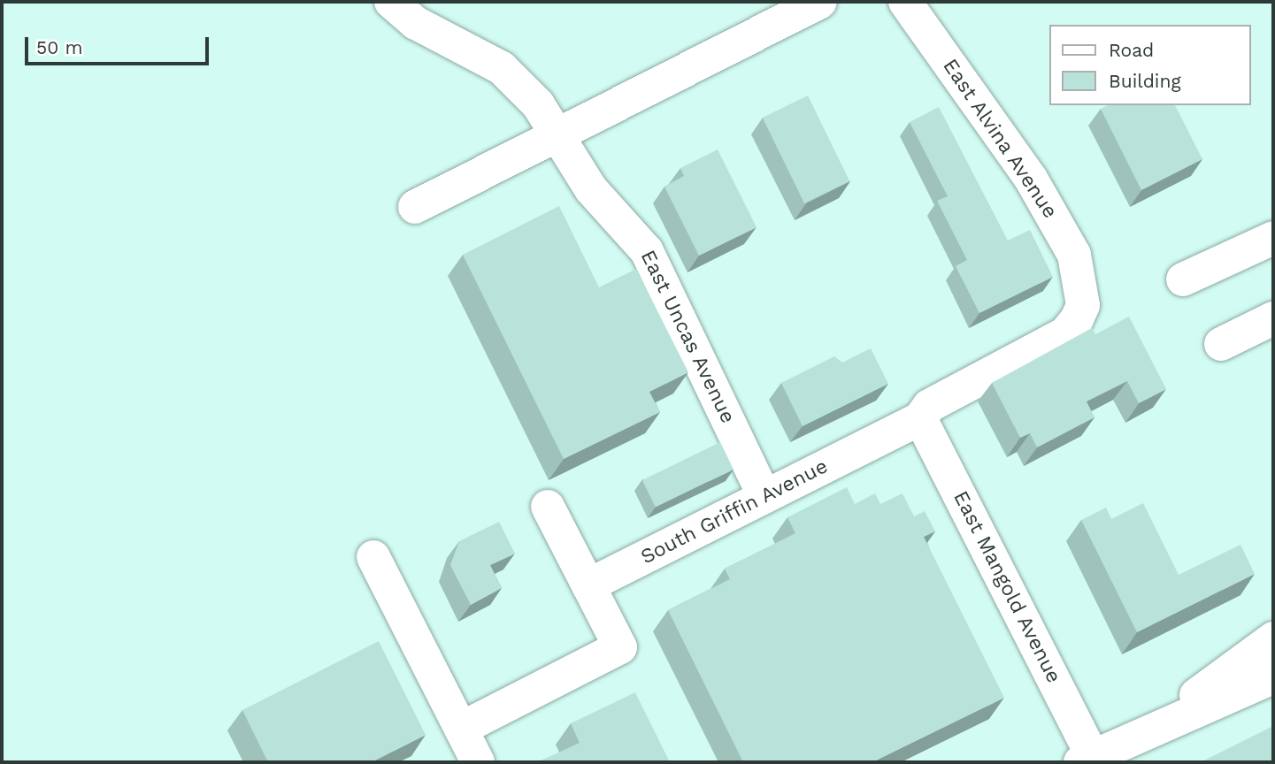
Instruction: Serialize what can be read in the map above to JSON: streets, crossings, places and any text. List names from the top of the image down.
{
  "streets": {
    "street": [
      "East Alvina Avenue",
      "East Uncas Avenue",
      "South Griffin Avenue",
      "East Mangold Avenue"
    ]
  },
  "crossings": [
    ["East Alvina Avenue", "South Griffin Avenue"],
    ["East Uncas Avenue", "South Griffin Avenue"],
    ["South Griffin Avenue", "East Mangold Avenue"]
  ],
  "legend": ["Road", "Building"],
  "scale_bar": "50 m"
}
